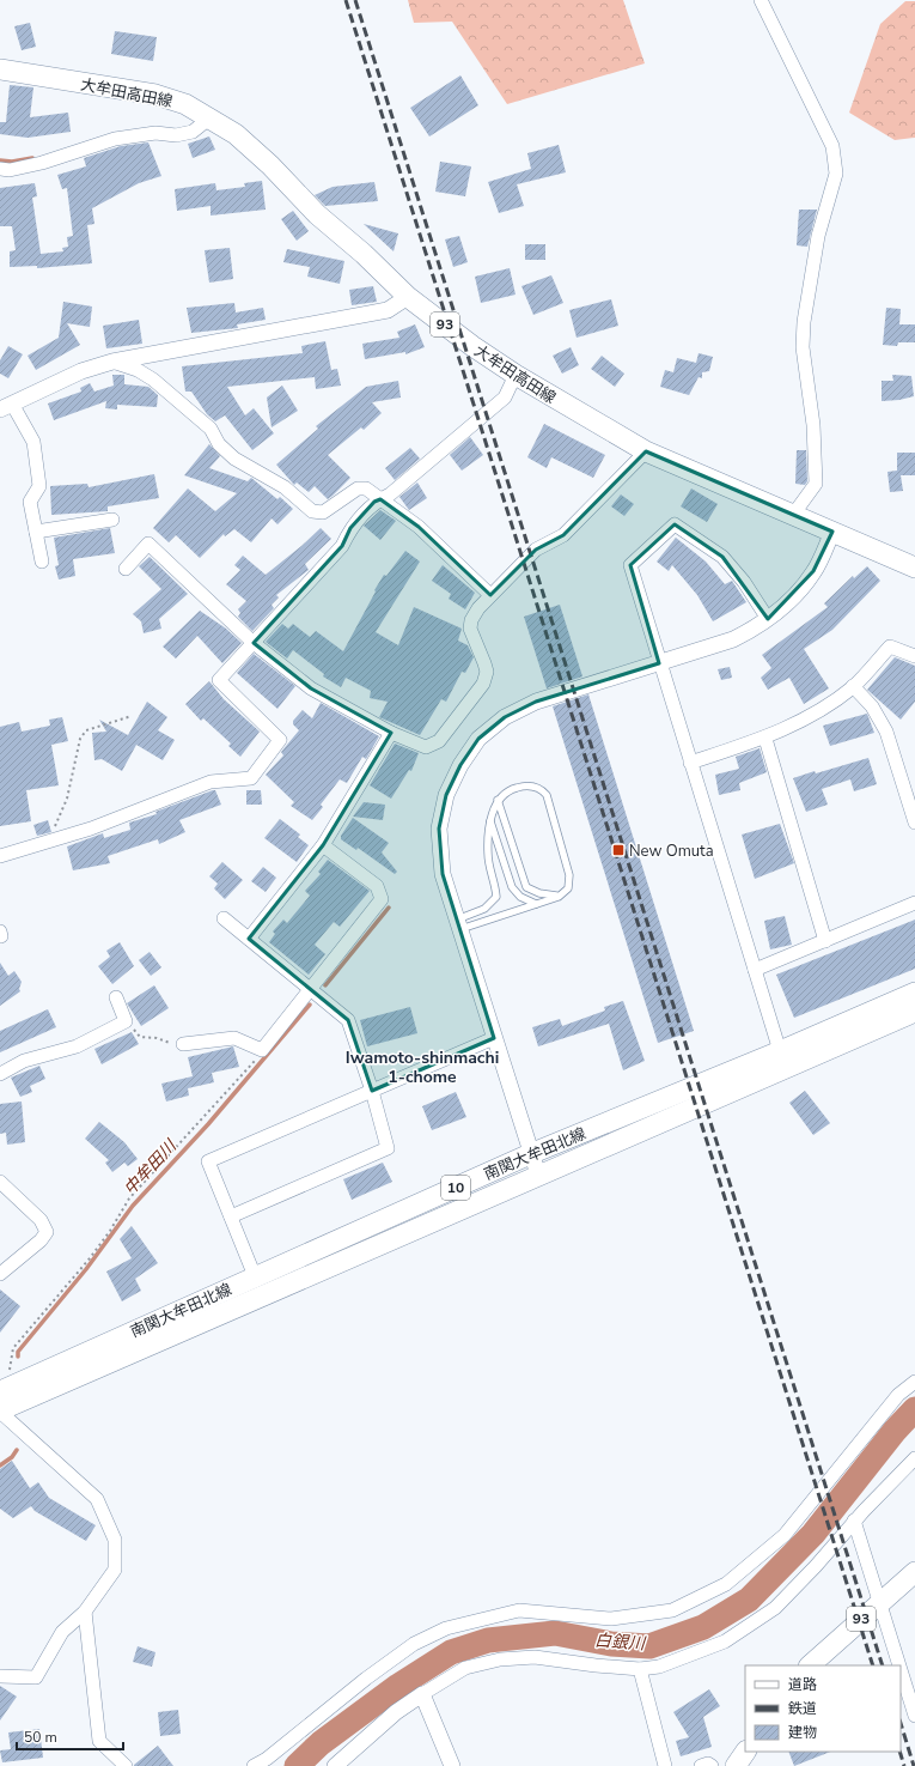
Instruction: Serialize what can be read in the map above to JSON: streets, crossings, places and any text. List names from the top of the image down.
{
  "streets": {
    "main road": [
      "大牟田高田線",
      "93",
      "南関大牟田北線",
      "10"
    ]
  },
  "districts": ["Iwamoto-shinmachi 1-chome"],
  "water": ["中牟田川", "白銀川"],
  "places": {
    "transit": ["New Omuta"]
  },
  "legend": ["道路", "鉄道", "建物"],
  "scale_bar": "50 m"
}
